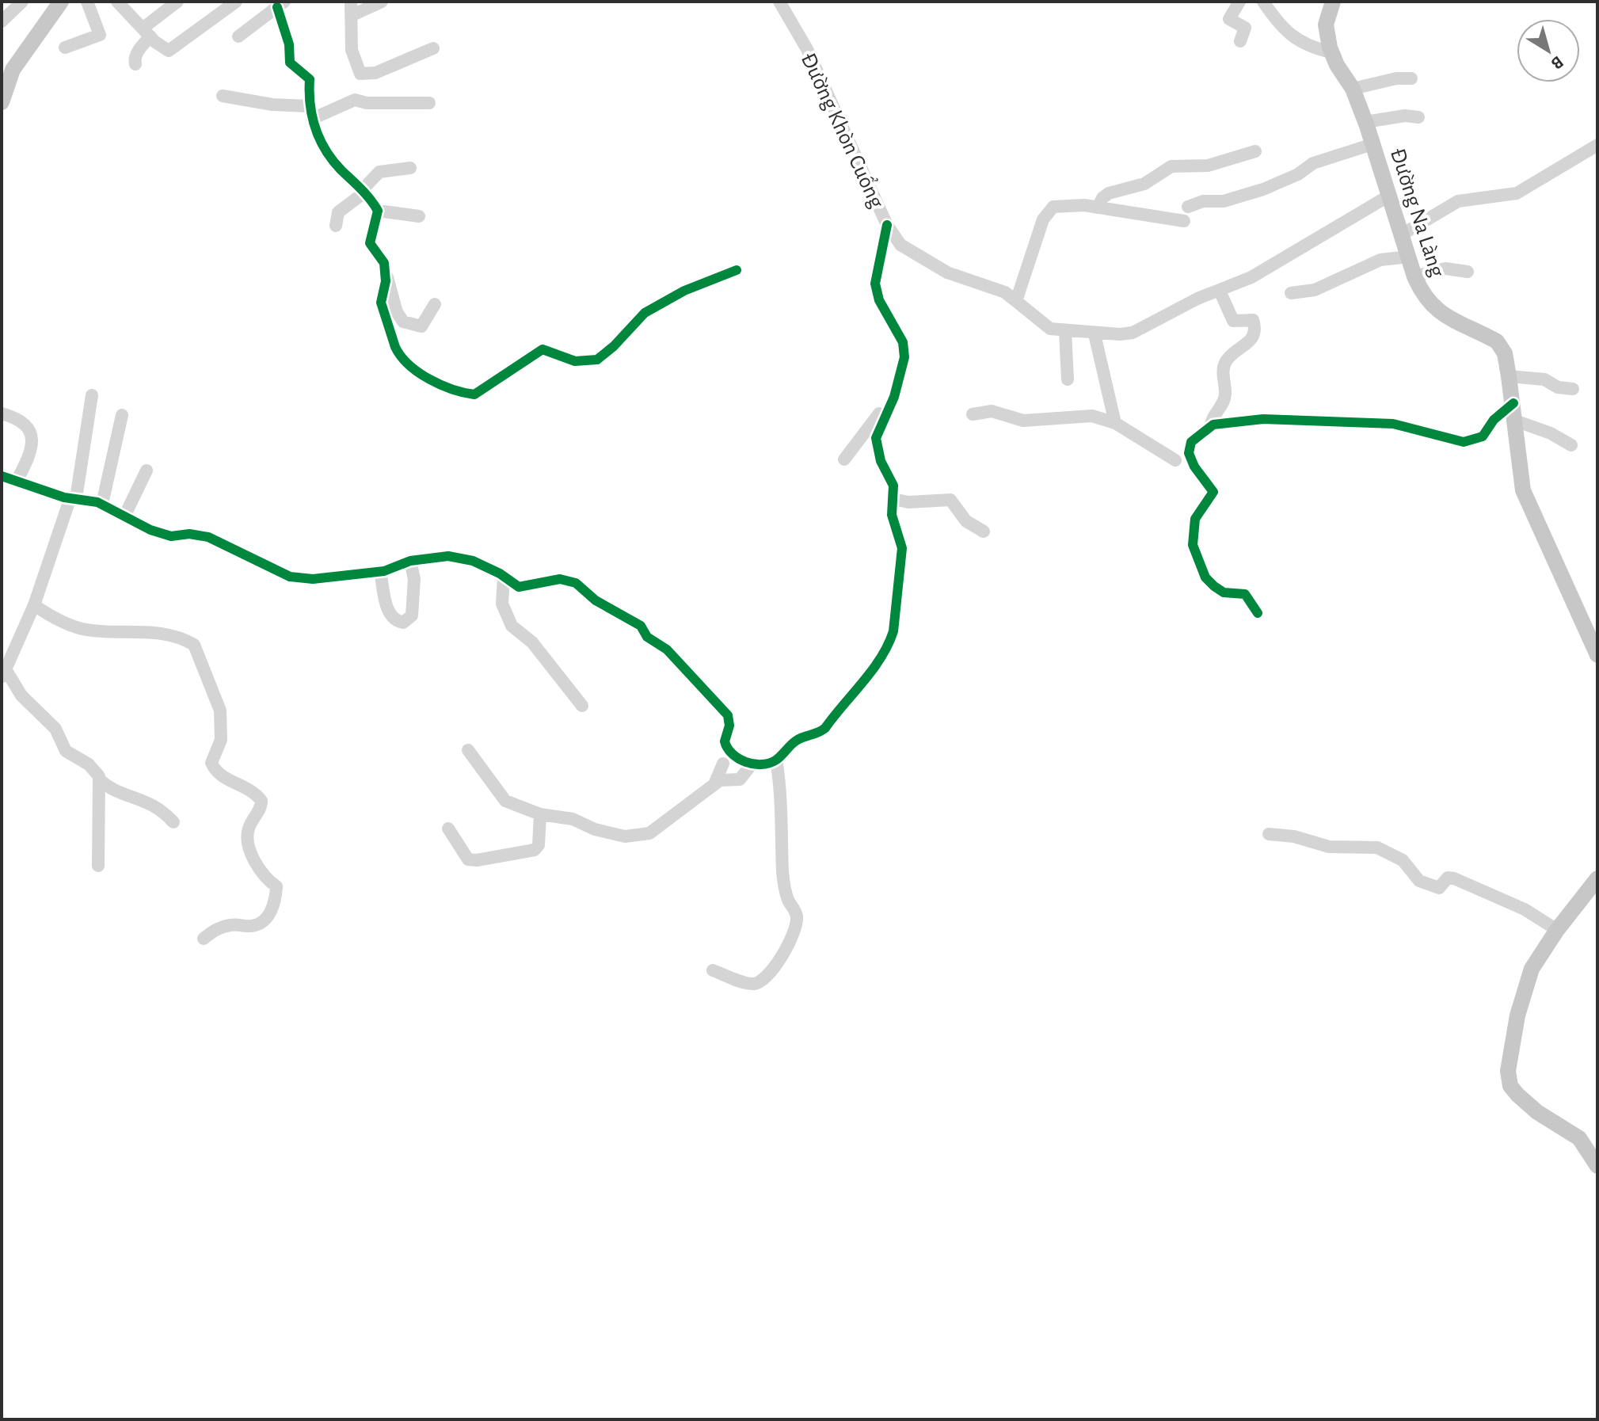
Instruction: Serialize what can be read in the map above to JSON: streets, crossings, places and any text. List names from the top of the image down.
{
  "streets": {
    "main road": ["Đường Na Làng"],
    "street": ["Đường Khòn Cuổng"]
  },
  "crossings": [
    ["Đường Khòn Cuổng", "Đường Na Làng"]
  ],
  "north": "bottom right"
}
